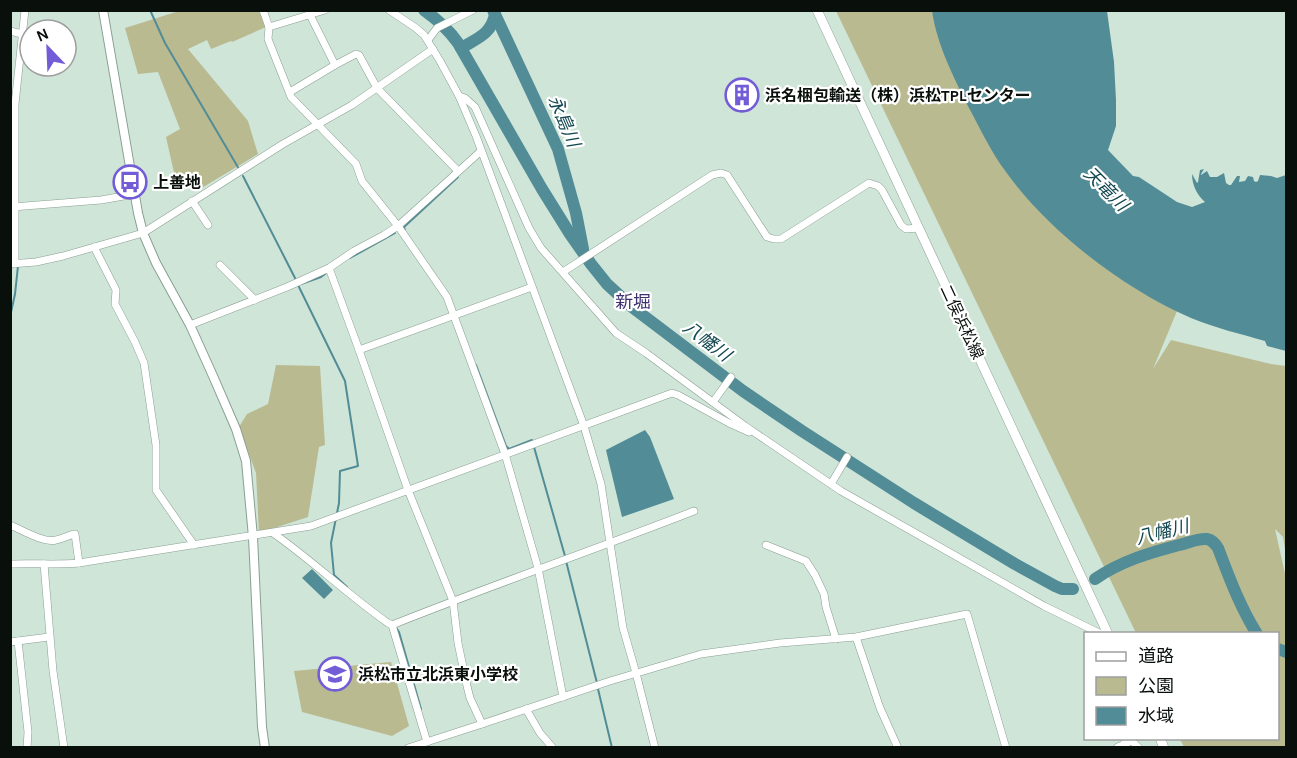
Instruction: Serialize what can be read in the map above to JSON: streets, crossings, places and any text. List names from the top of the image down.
{
  "streets": {
    "main road": ["二俣浜松線"]
  },
  "districts": ["新堀"],
  "water": ["永島川", "天竜川", "八幡川"],
  "places": {
    "building": ["浜名梱包輸送（株）浜松TPLセンター"],
    "bus stop": ["上善地"],
    "school or university": ["浜松市立北浜東小学校"]
  },
  "legend": ["道路", "公園", "水域"],
  "north": "top left"
}
